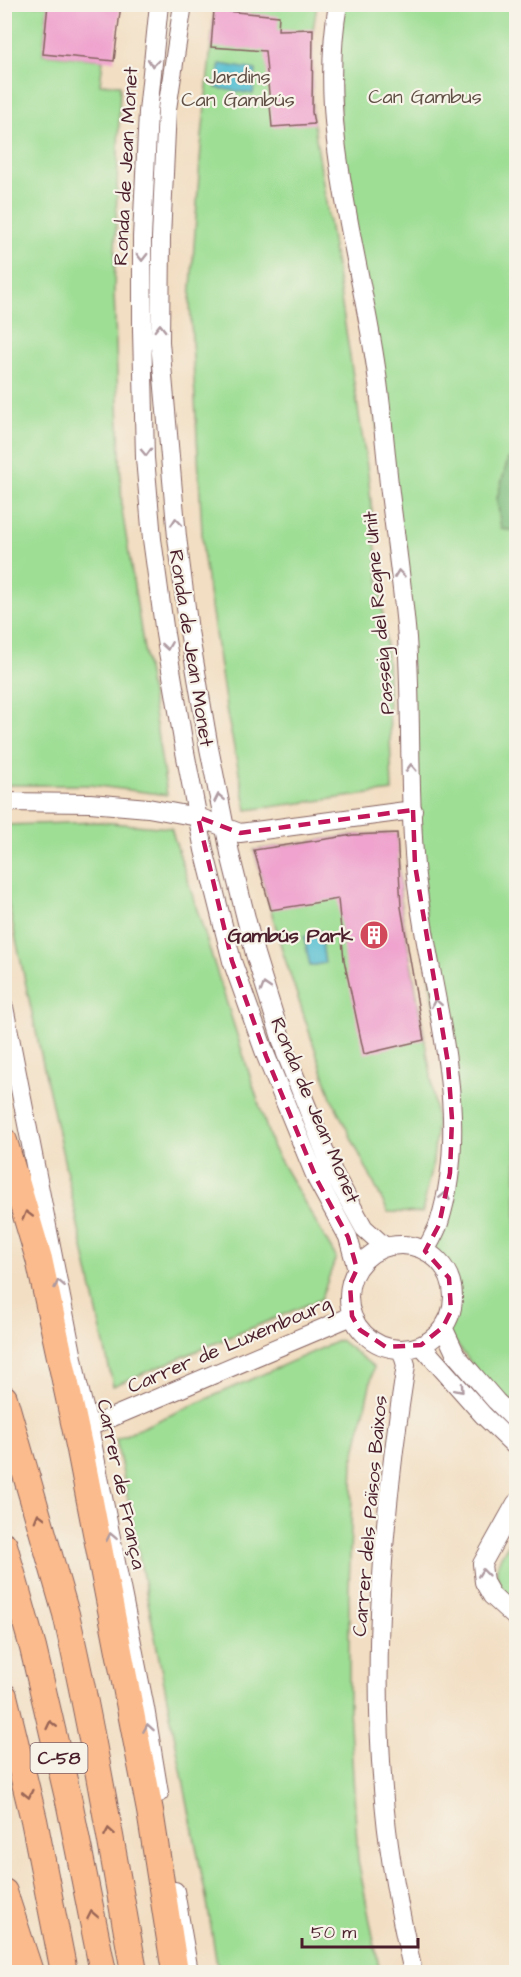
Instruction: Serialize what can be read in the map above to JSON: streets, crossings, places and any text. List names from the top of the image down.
{
  "streets": {
    "highway": ["C-58"],
    "street": [
      "Ronda de Jean Monet",
      "Passeig del Regne Unit",
      "Carrer de Luxembourg",
      "Carrer de França",
      "Carrer dels Països Baixos"
    ]
  },
  "crossings": [
    ["Ronda de Jean Monet", "Passeig del Regne Unit"],
    ["Ronda de Jean Monet", "Carrer de Luxembourg"],
    ["Ronda de Jean Monet", "Carrer dels Països Baixos"],
    ["Passeig del Regne Unit", "Carrer de Luxembourg"],
    ["Passeig del Regne Unit", "Carrer dels Països Baixos"],
    ["Carrer de Luxembourg", "Carrer de França"],
    ["Carrer de Luxembourg", "Carrer dels Països Baixos"]
  ],
  "one_way": ["Passeig del Regne Unit", "Carrer de França"],
  "parks": ["Jardins Can Gambús", "Can Gambus"],
  "places": {
    "building": ["Gambús Park"]
  },
  "scale_bar": "50 m"
}
